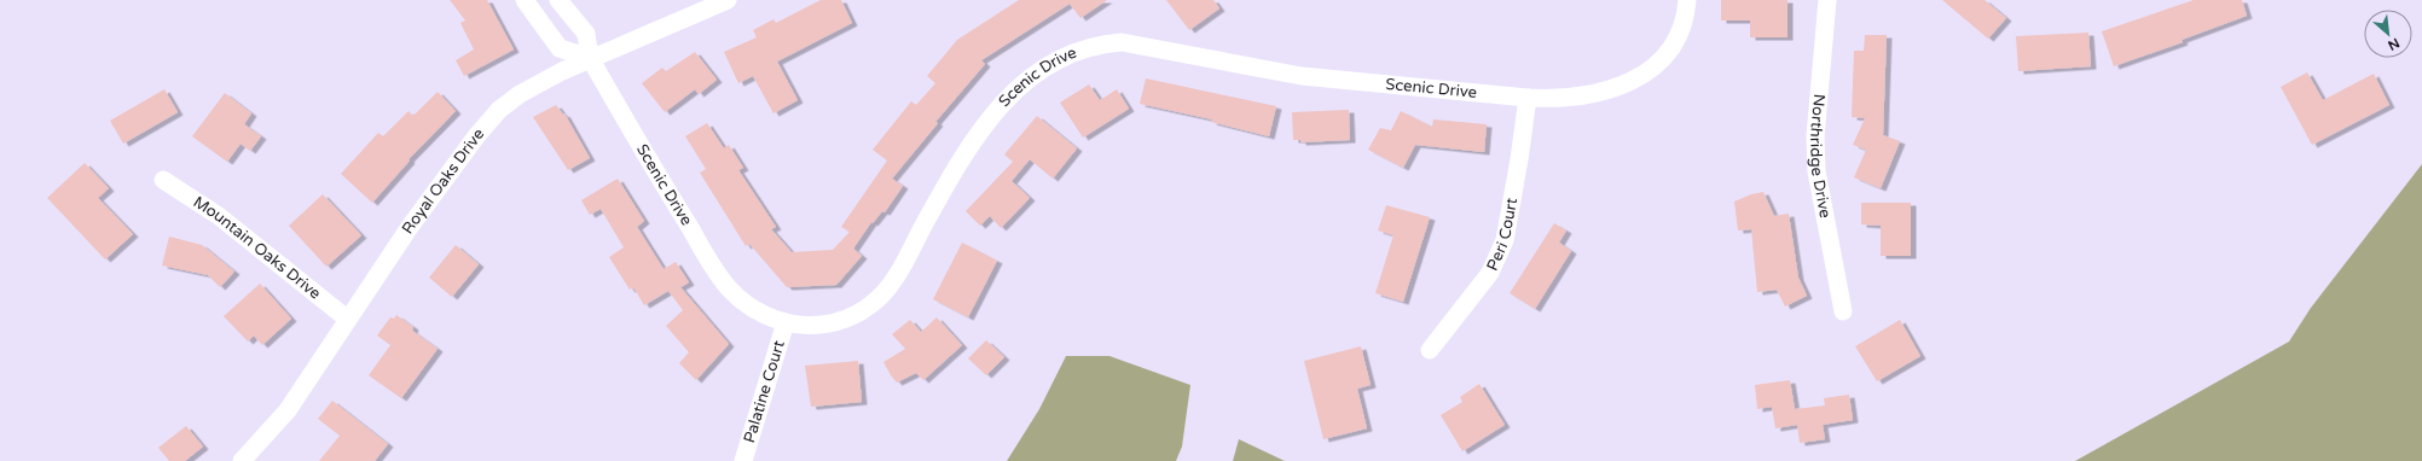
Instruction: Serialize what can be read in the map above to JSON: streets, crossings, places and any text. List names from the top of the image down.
{
  "streets": {
    "street": [
      "Scenic Drive",
      "Northridge Drive",
      "Royal Oaks Drive",
      "Peri Court",
      "Mountain Oaks Drive",
      "Palatine Court"
    ]
  },
  "crossings": [
    ["Scenic Drive", "Royal Oaks Drive"],
    ["Scenic Drive", "Peri Court"],
    ["Scenic Drive", "Palatine Court"],
    ["Royal Oaks Drive", "Mountain Oaks Drive"]
  ],
  "north": "bottom right"
}
